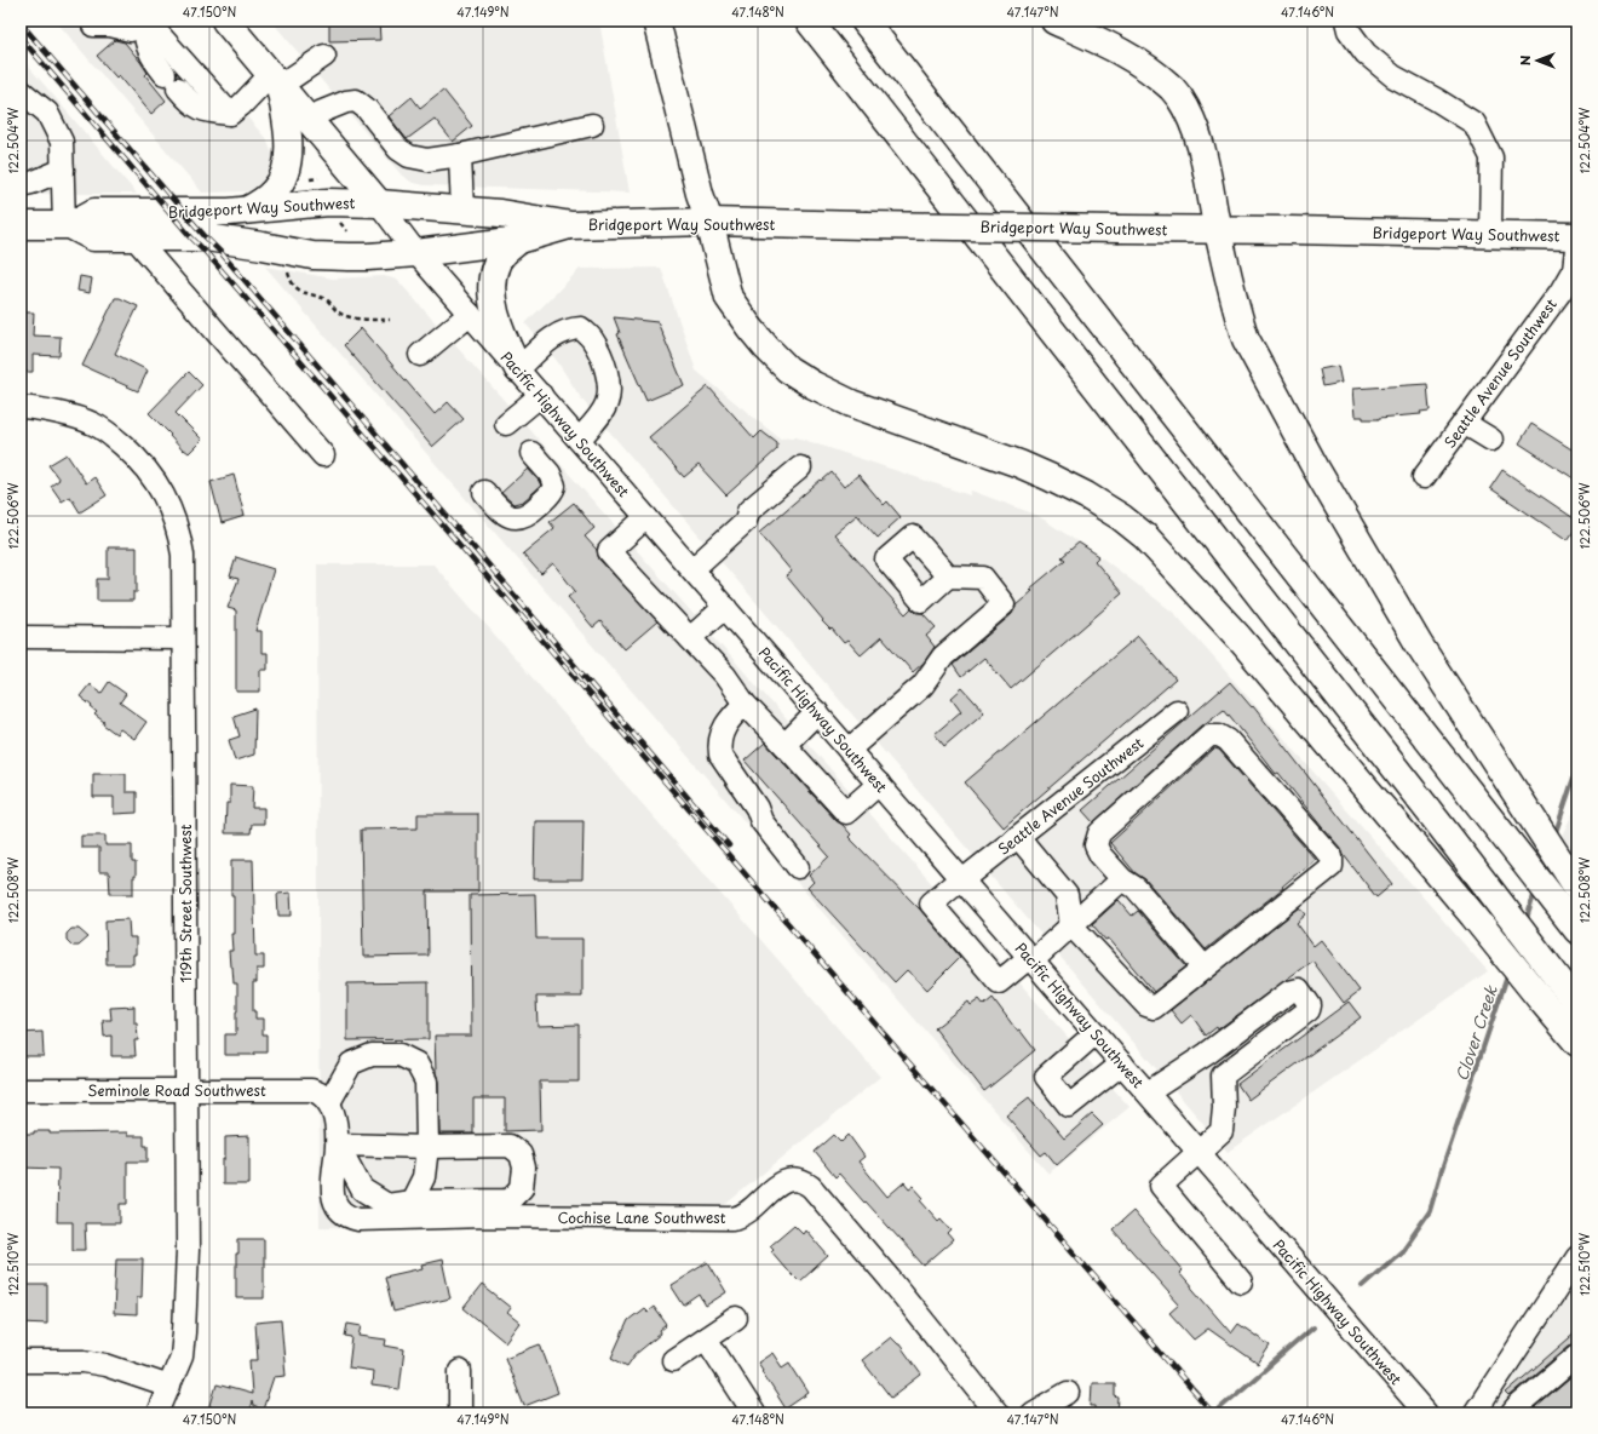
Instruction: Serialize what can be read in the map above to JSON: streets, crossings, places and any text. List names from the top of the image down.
{
  "streets": {
    "main road": ["Bridgeport Way Southwest", "Pacific Highway Southwest"],
    "street": [
      "Seattle Avenue Southwest",
      "119th Street Southwest",
      "Seminole Road Southwest",
      "Cochise Lane Southwest"
    ]
  },
  "crossings": [
    ["Bridgeport Way Southwest", "Seattle Avenue Southwest"],
    ["Bridgeport Way Southwest", "Pacific Highway Southwest"],
    ["Seattle Avenue Southwest", "Pacific Highway Southwest"],
    ["119th Street Southwest", "Seminole Road Southwest"],
    ["Seminole Road Southwest", "Cochise Lane Southwest"]
  ],
  "water": ["Clover Creek"],
  "north": "left",
  "coordinates": [
    "47.150°N",
    "47.149°N",
    "47.148°N",
    "47.147°N",
    "47.146°N",
    "122.504°W",
    "122.506°W",
    "122.508°W",
    "122.510°W"
  ]
}
